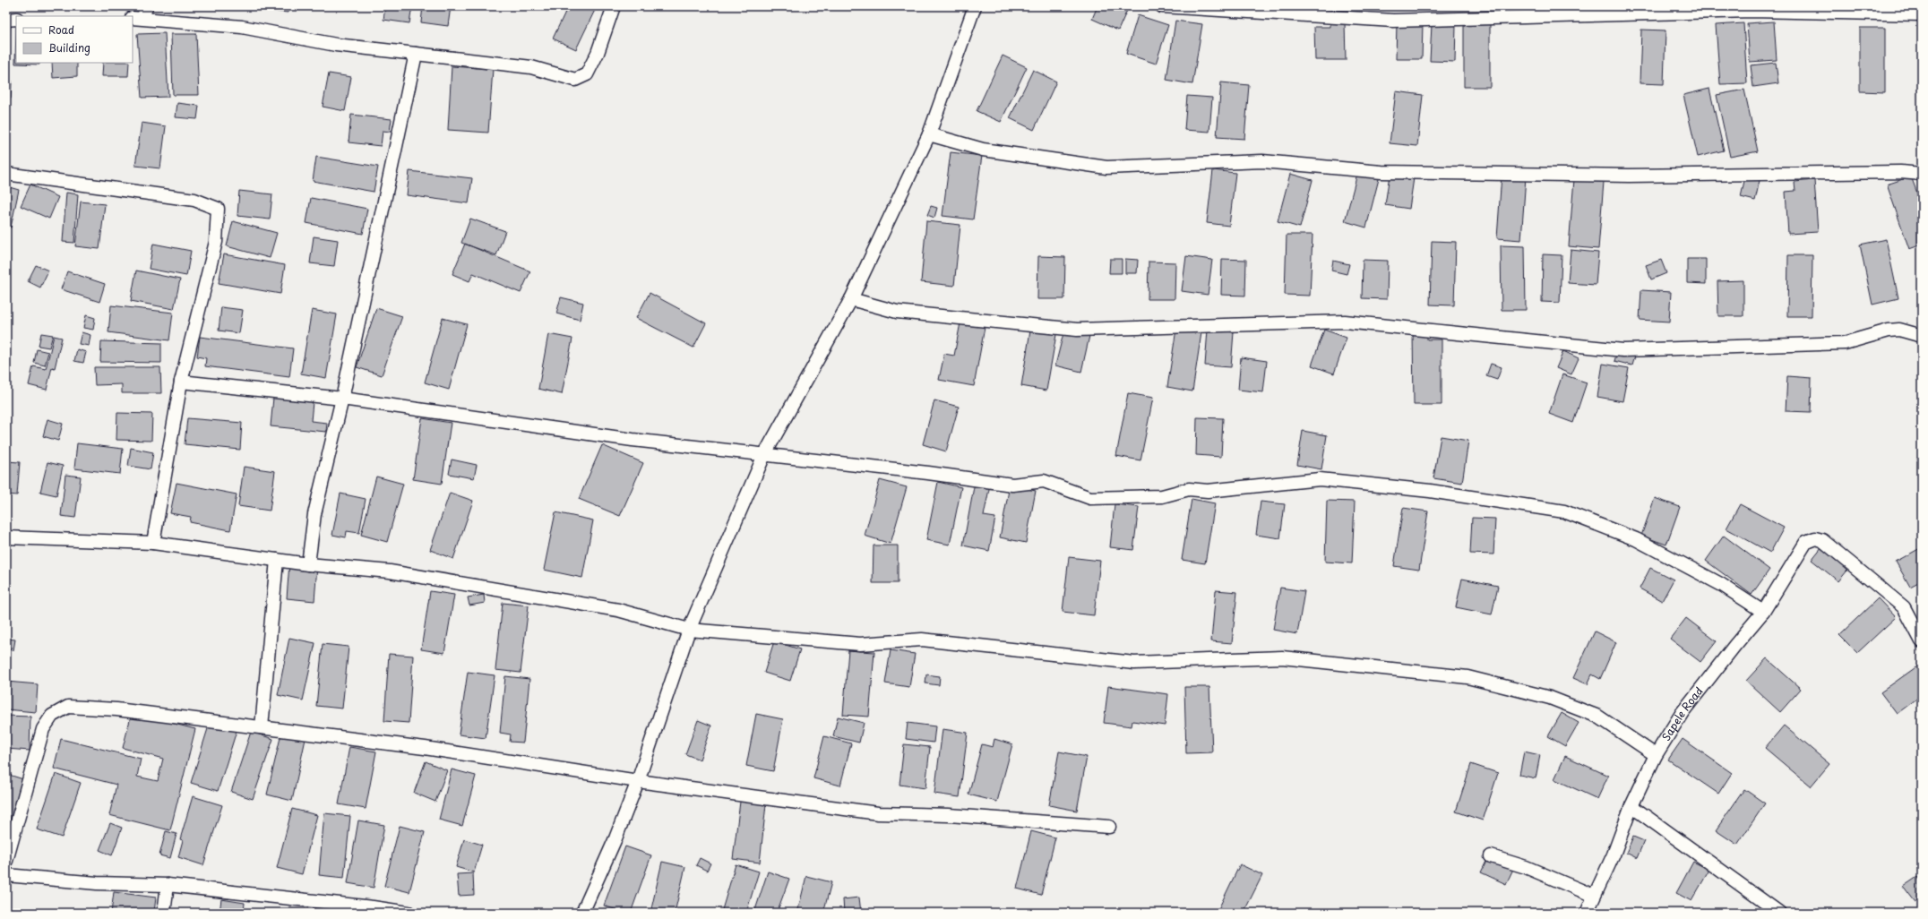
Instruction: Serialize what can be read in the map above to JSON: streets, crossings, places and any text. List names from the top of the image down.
{
  "streets": {
    "street": ["Sapele Road"]
  },
  "legend": ["Road", "Building"]
}
